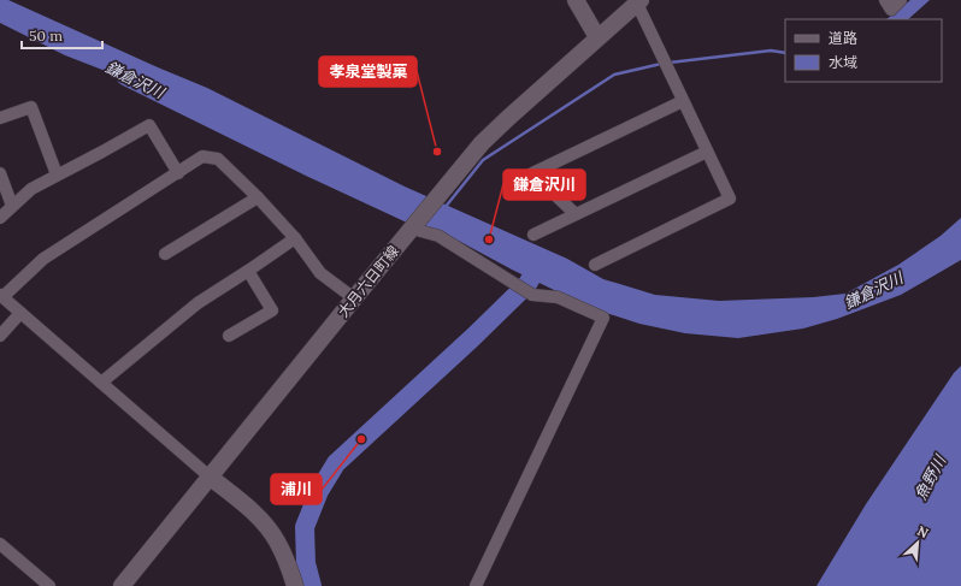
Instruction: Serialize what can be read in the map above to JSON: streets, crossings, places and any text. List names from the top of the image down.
{
  "streets": {
    "main road": ["大月六日町線"]
  },
  "water": ["鎌倉沢川", "魚野川"],
  "places": ["孝泉堂製菓", "鎌倉沢川", "浦川"],
  "legend": ["道路", "水域"],
  "scale_bar": "50 m",
  "north": "top right"
}
